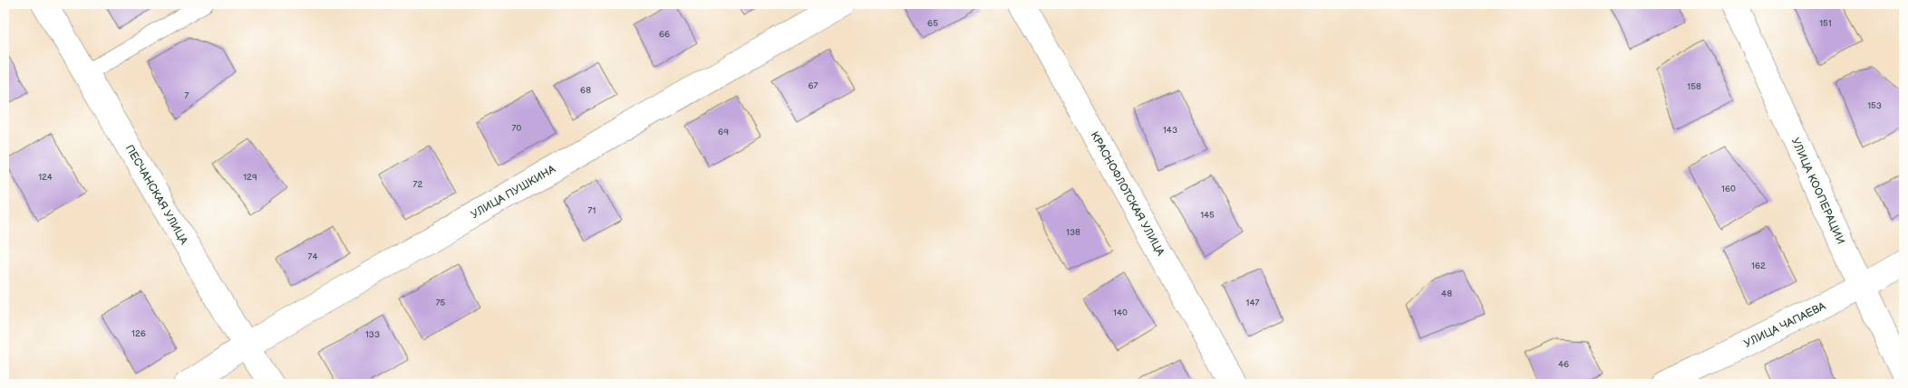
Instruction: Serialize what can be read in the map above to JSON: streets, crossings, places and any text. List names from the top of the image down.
{
  "streets": {
    "street": [
      "УЛИЦА КООПЕРАЦИИ",
      "УЛИЦА ПУШКИНА",
      "КРАСНОФЛОТСКАЯ УЛИЦА",
      "ПЕСЧАНСКАЯ УЛИЦА",
      "УЛИЦА ЧАПАЕВА"
    ]
  },
  "crossings": [
    ["УЛИЦА КООПЕРАЦИИ", "УЛИЦА ЧАПАЕВА"],
    ["УЛИЦА ПУШКИНА", "ПЕСЧАНСКАЯ УЛИЦА"]
  ],
  "house_numbers": [
    "65",
    "151",
    "66",
    "67",
    "158",
    "68",
    "7",
    "153",
    "70",
    "143",
    "69",
    "124",
    "129",
    "72",
    "160",
    "71",
    "145",
    "138",
    "74",
    "162",
    "48",
    "75",
    "147",
    "140",
    "126",
    "133",
    "46"
  ]
}
